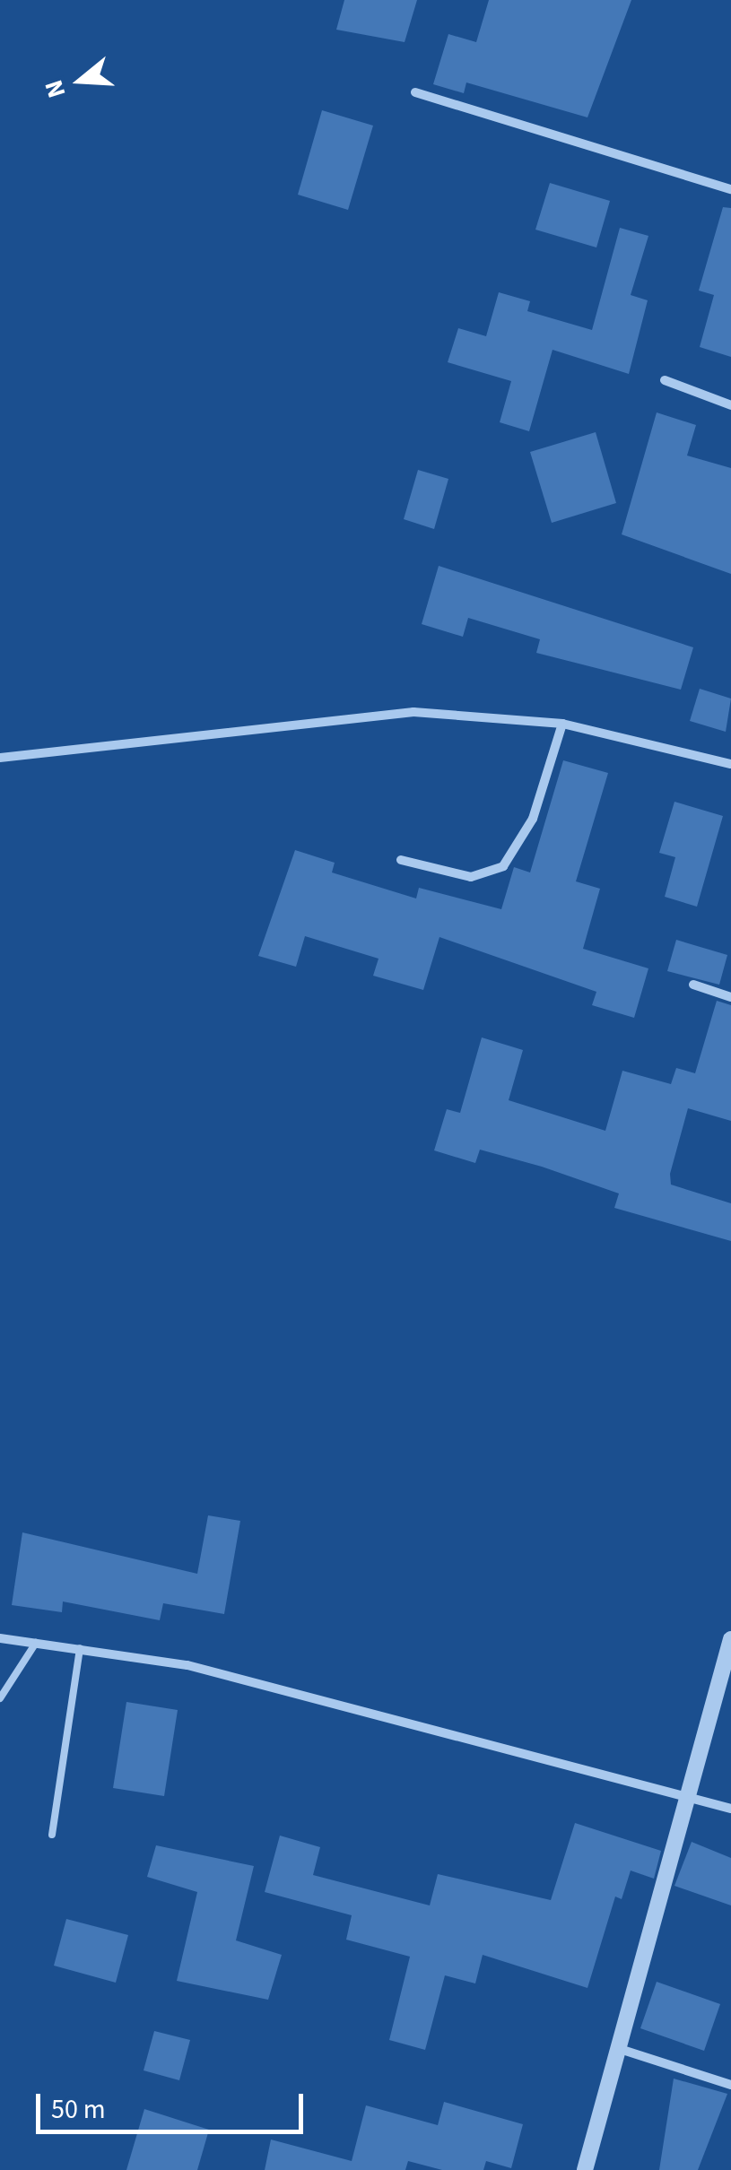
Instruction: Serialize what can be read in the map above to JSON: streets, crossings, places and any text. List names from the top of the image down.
{
  "scale_bar": "50 m",
  "north": "left"
}
